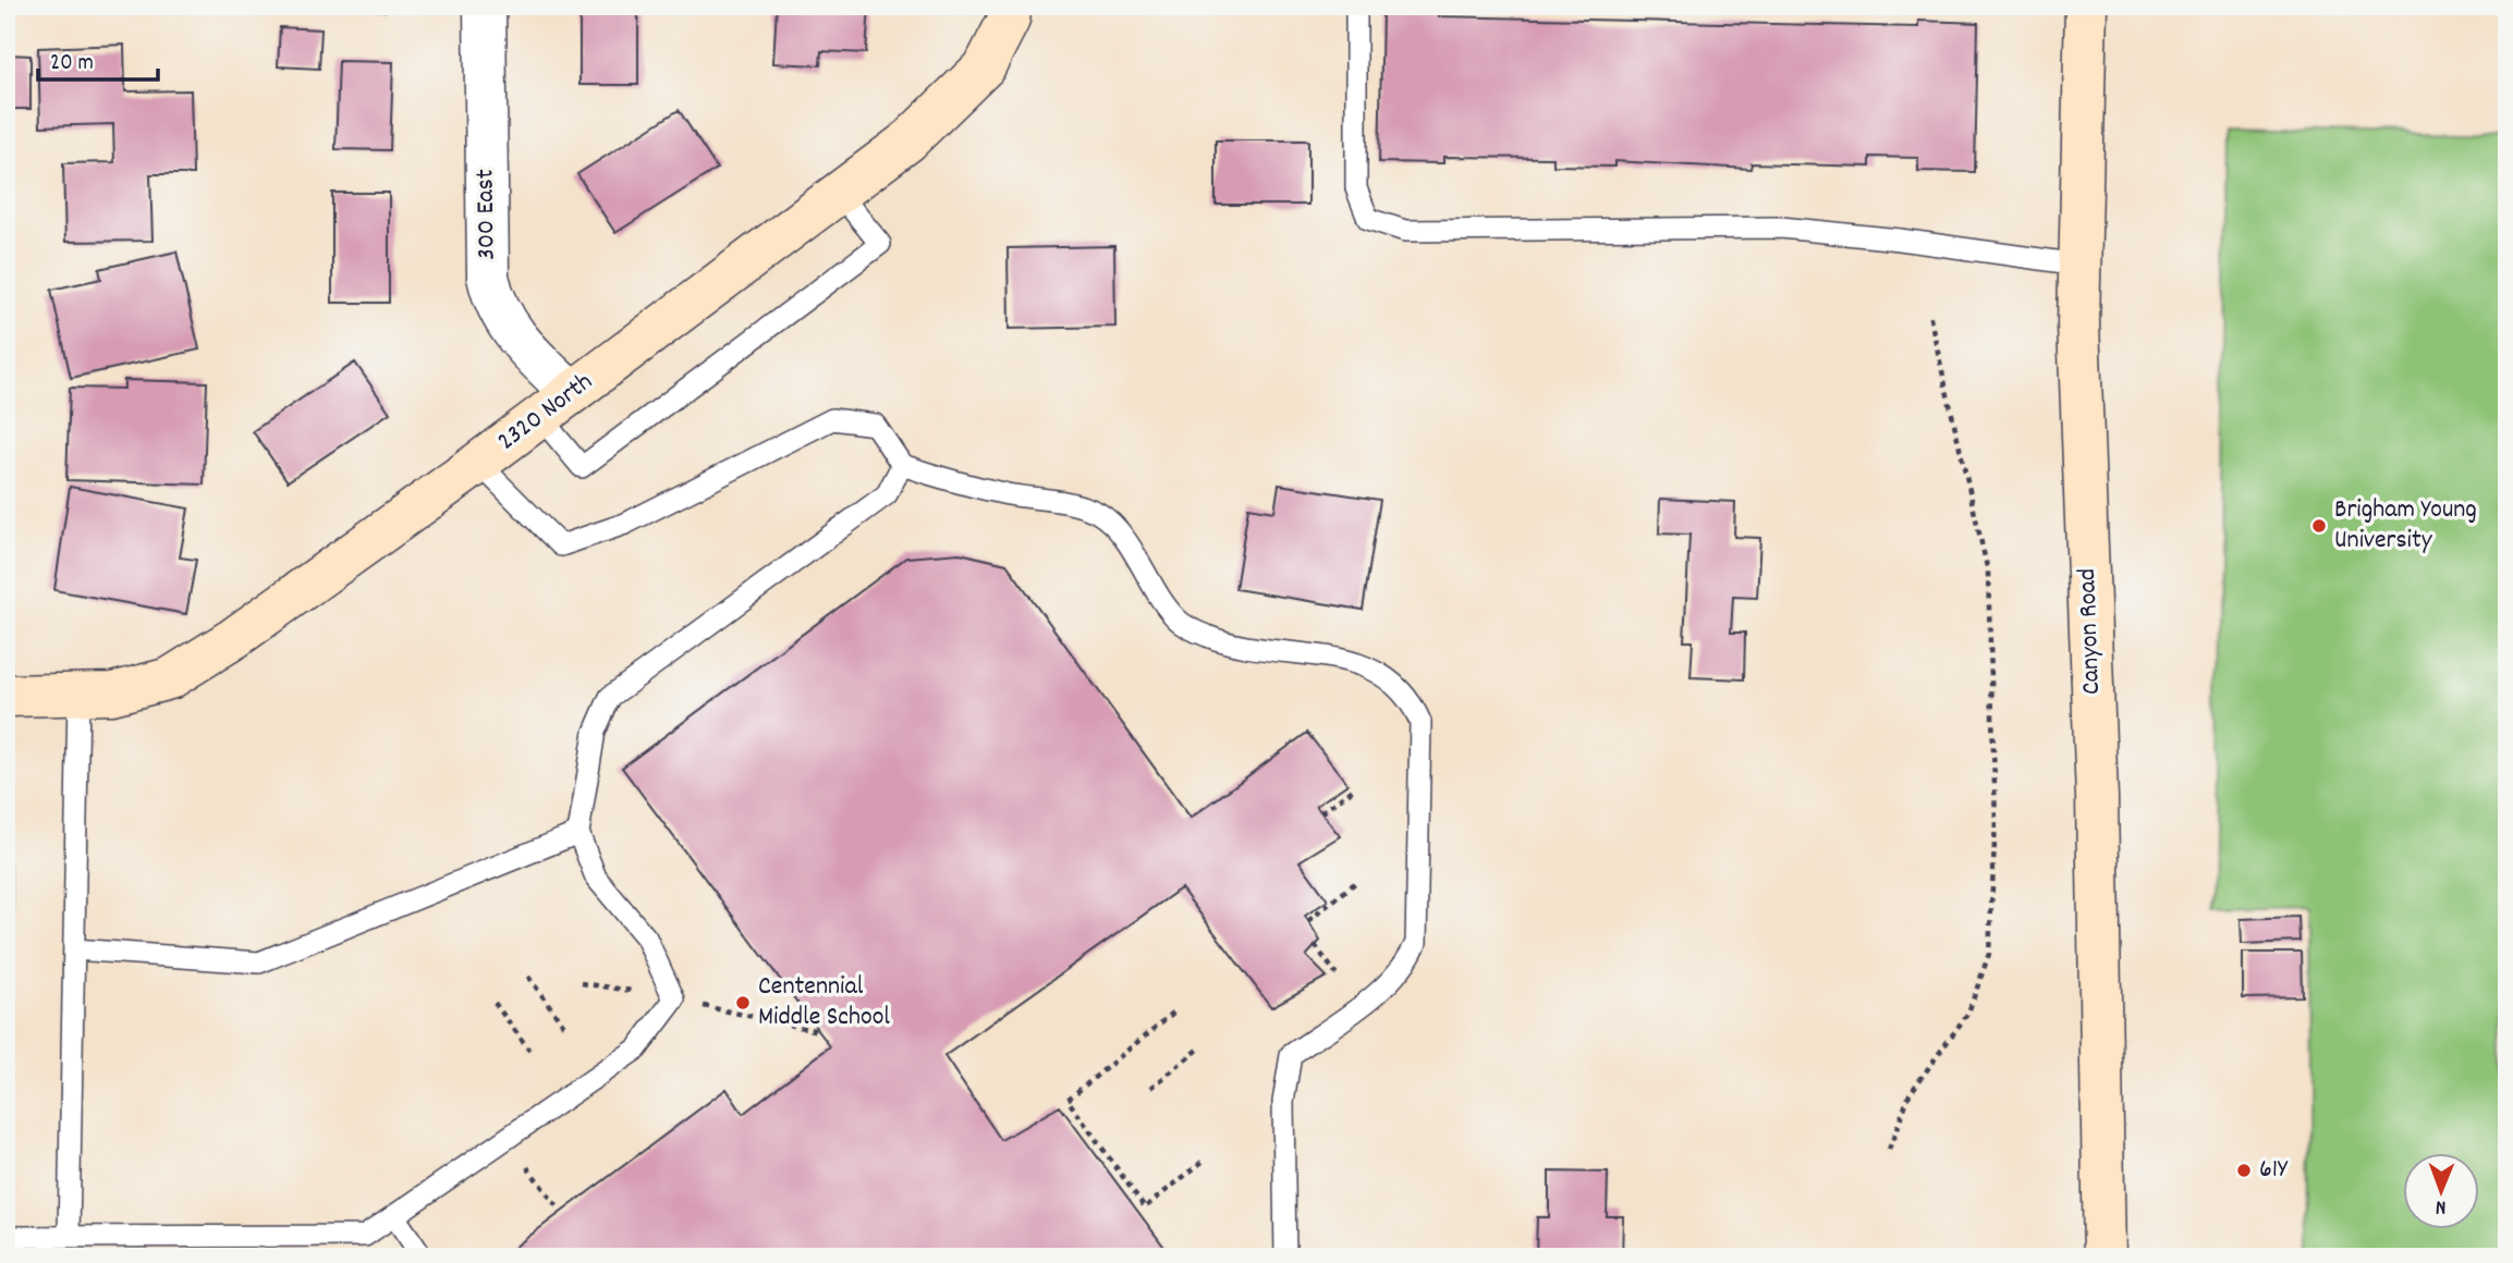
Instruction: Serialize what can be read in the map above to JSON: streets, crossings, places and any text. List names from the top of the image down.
{
  "streets": {
    "main road": ["2320 North", "Canyon Road"],
    "street": ["300 East"]
  },
  "crossings": [
    ["300 East", "2320 North"]
  ],
  "places": ["Brigham Young University", "Centennial Middle School", "61Y"],
  "scale_bar": "20 m",
  "north": "bottom"
}
